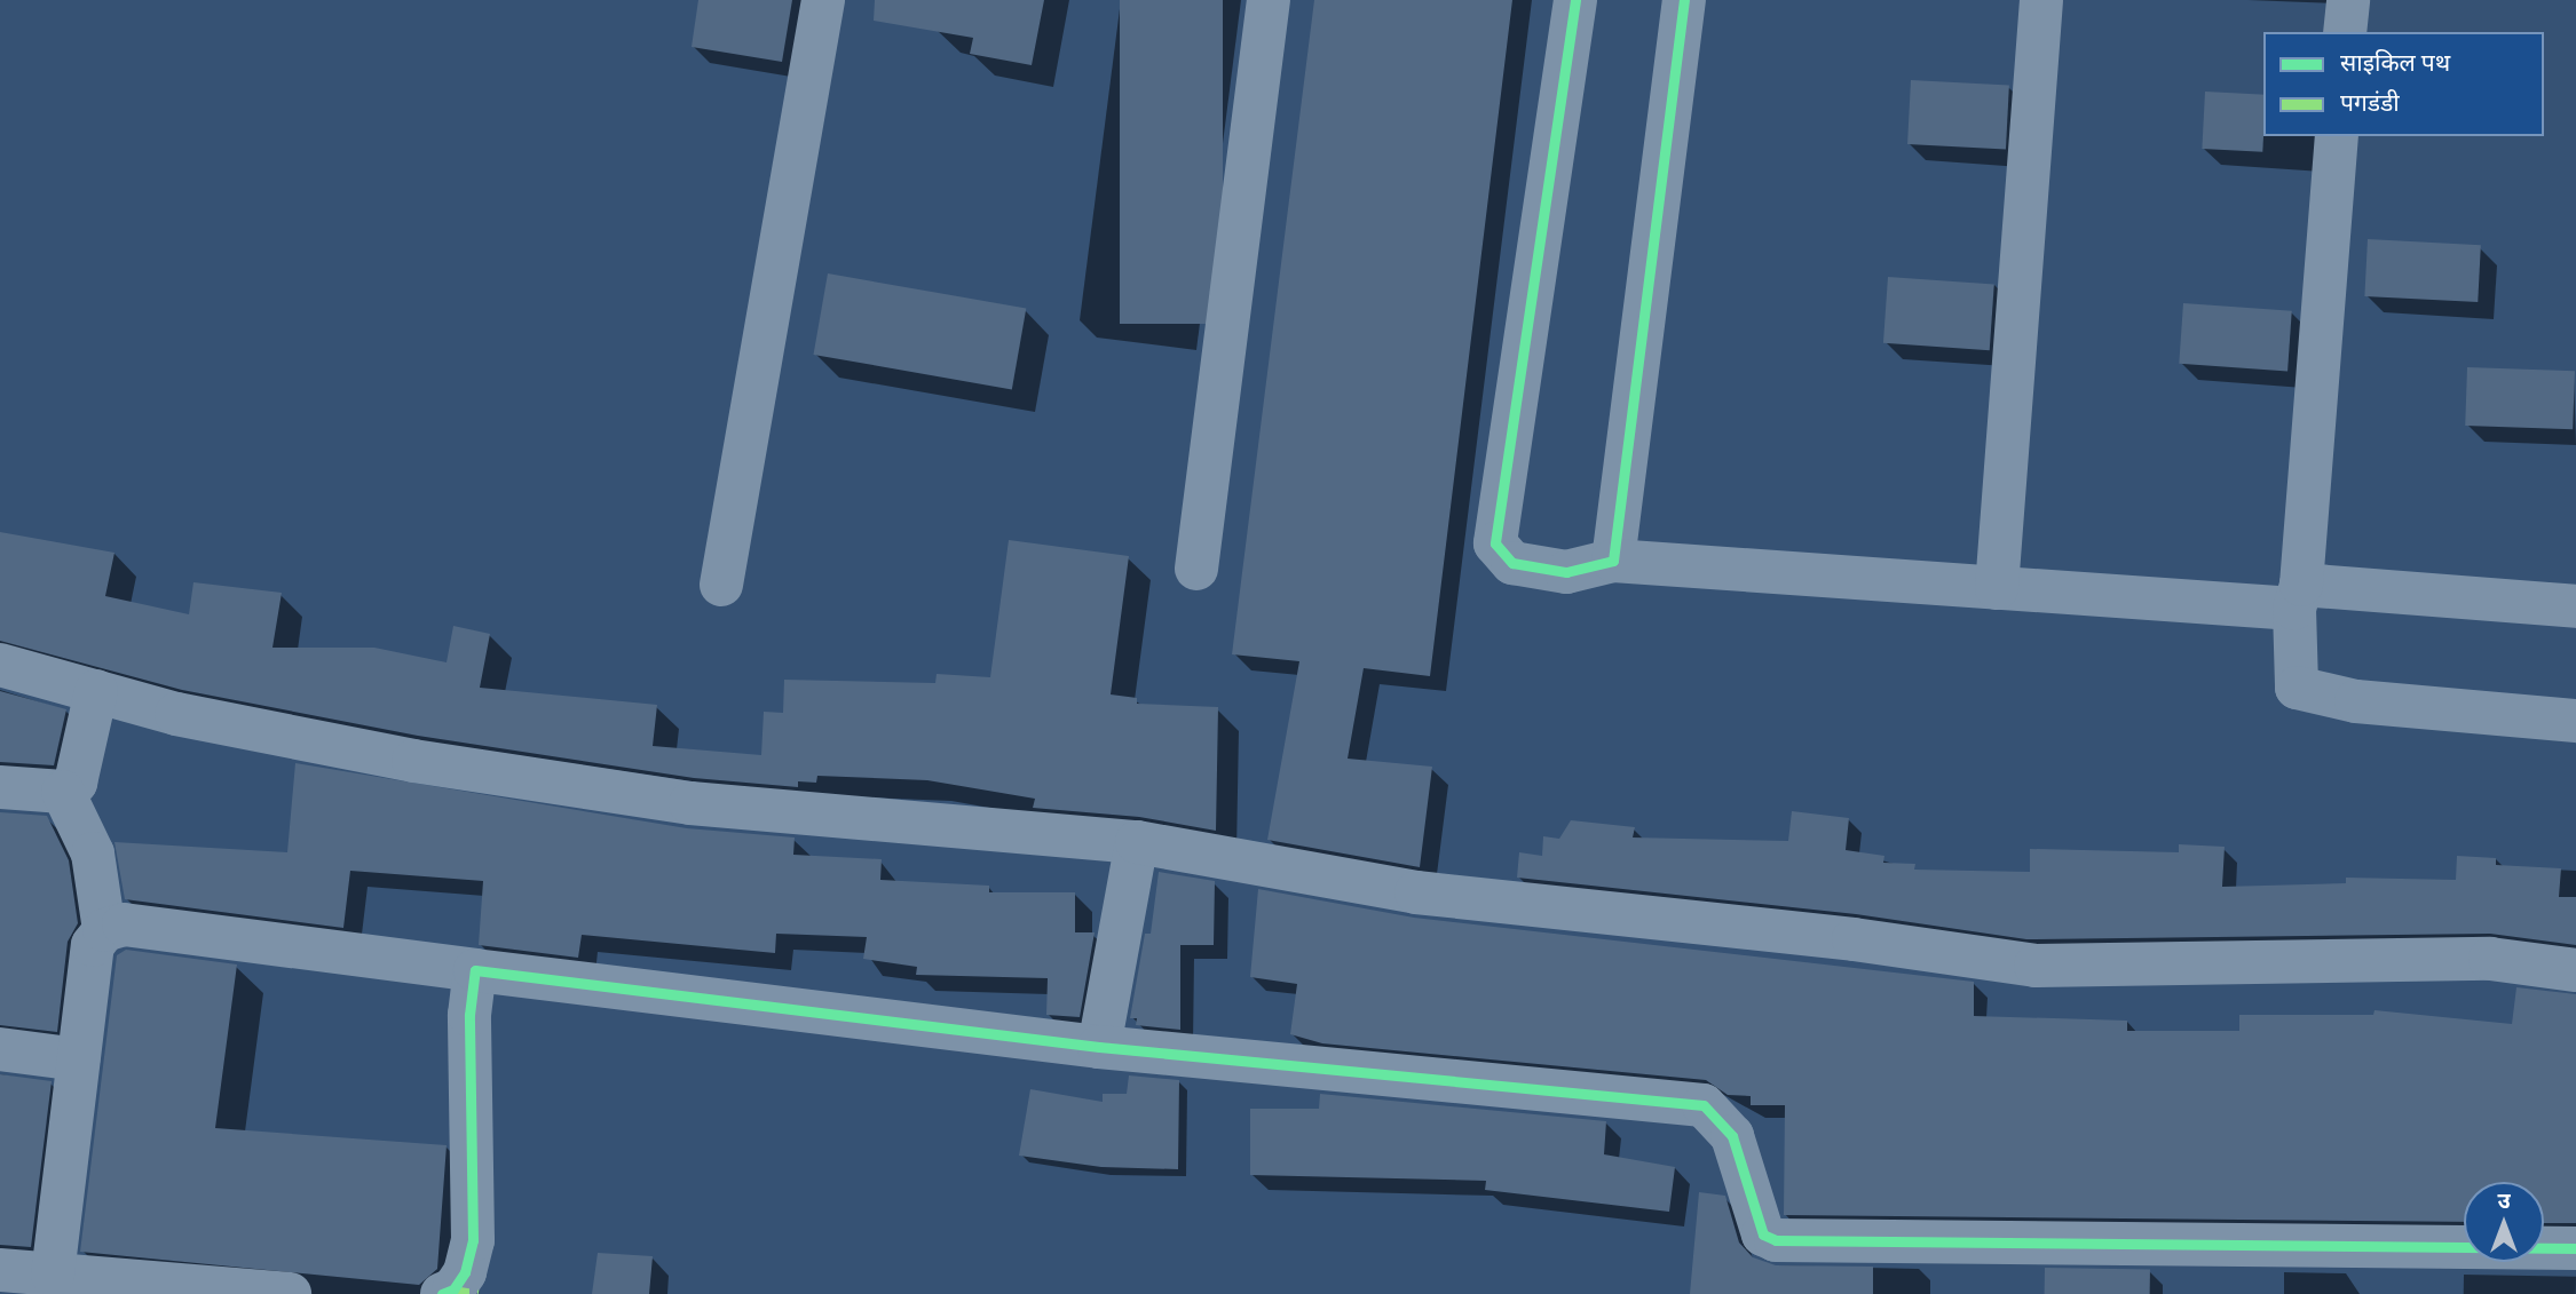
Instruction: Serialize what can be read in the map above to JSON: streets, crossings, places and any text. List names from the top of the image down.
{
  "legend": ["साइकिल पथ", "पगडंडी"],
  "north": "top"
}
